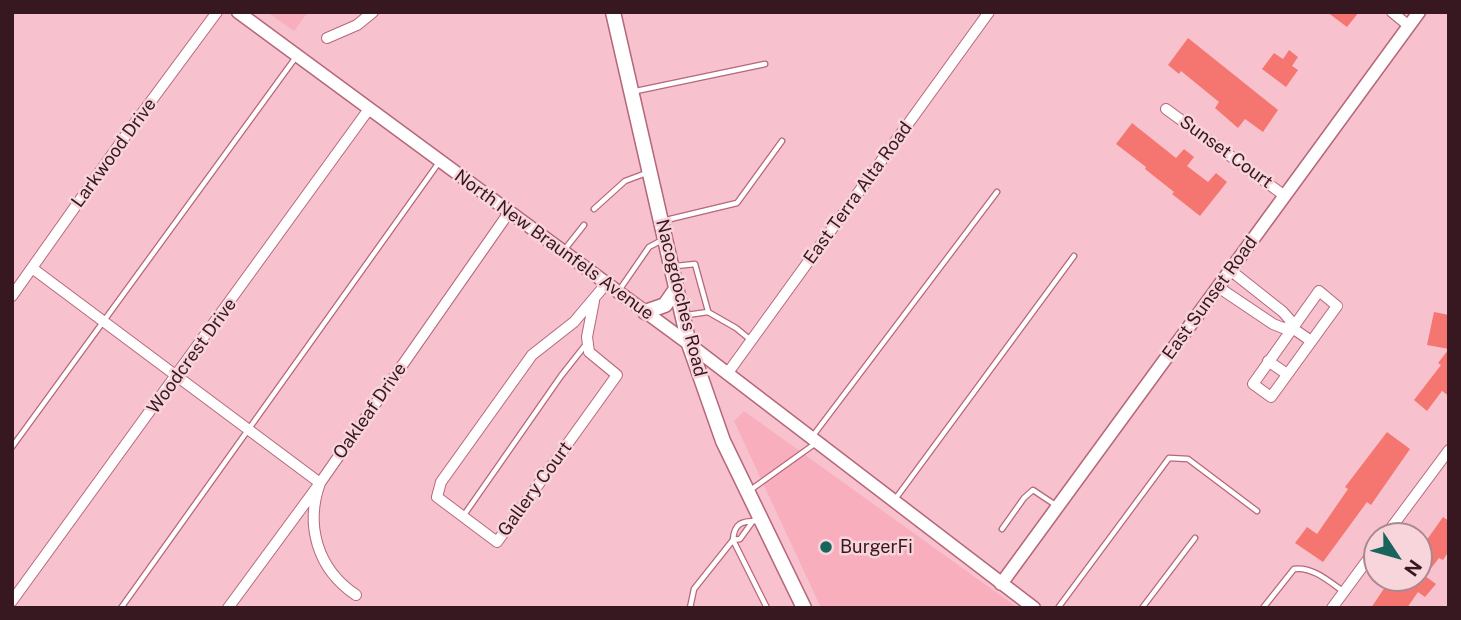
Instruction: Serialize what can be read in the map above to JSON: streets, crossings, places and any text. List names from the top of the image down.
{
  "streets": {
    "main road": ["Nacogdoches Road"],
    "street": [
      "Sunset Court",
      "Larkwood Drive",
      "East Terra Alta Road",
      "North New Braunfels Avenue",
      "East Sunset Road",
      "Woodcrest Drive",
      "Oakleaf Drive",
      "Gallery Court"
    ]
  },
  "crossings": [
    ["Sunset Court", "East Sunset Road"],
    ["East Terra Alta Road", "North New Braunfels Avenue"],
    ["North New Braunfels Avenue", "Nacogdoches Road"],
    ["North New Braunfels Avenue", "East Sunset Road"],
    ["North New Braunfels Avenue", "Woodcrest Drive"],
    ["North New Braunfels Avenue", "Oakleaf Drive"],
    ["North New Braunfels Avenue", "Gallery Court"]
  ],
  "places": ["BurgerFi"],
  "north": "bottom right"
}
